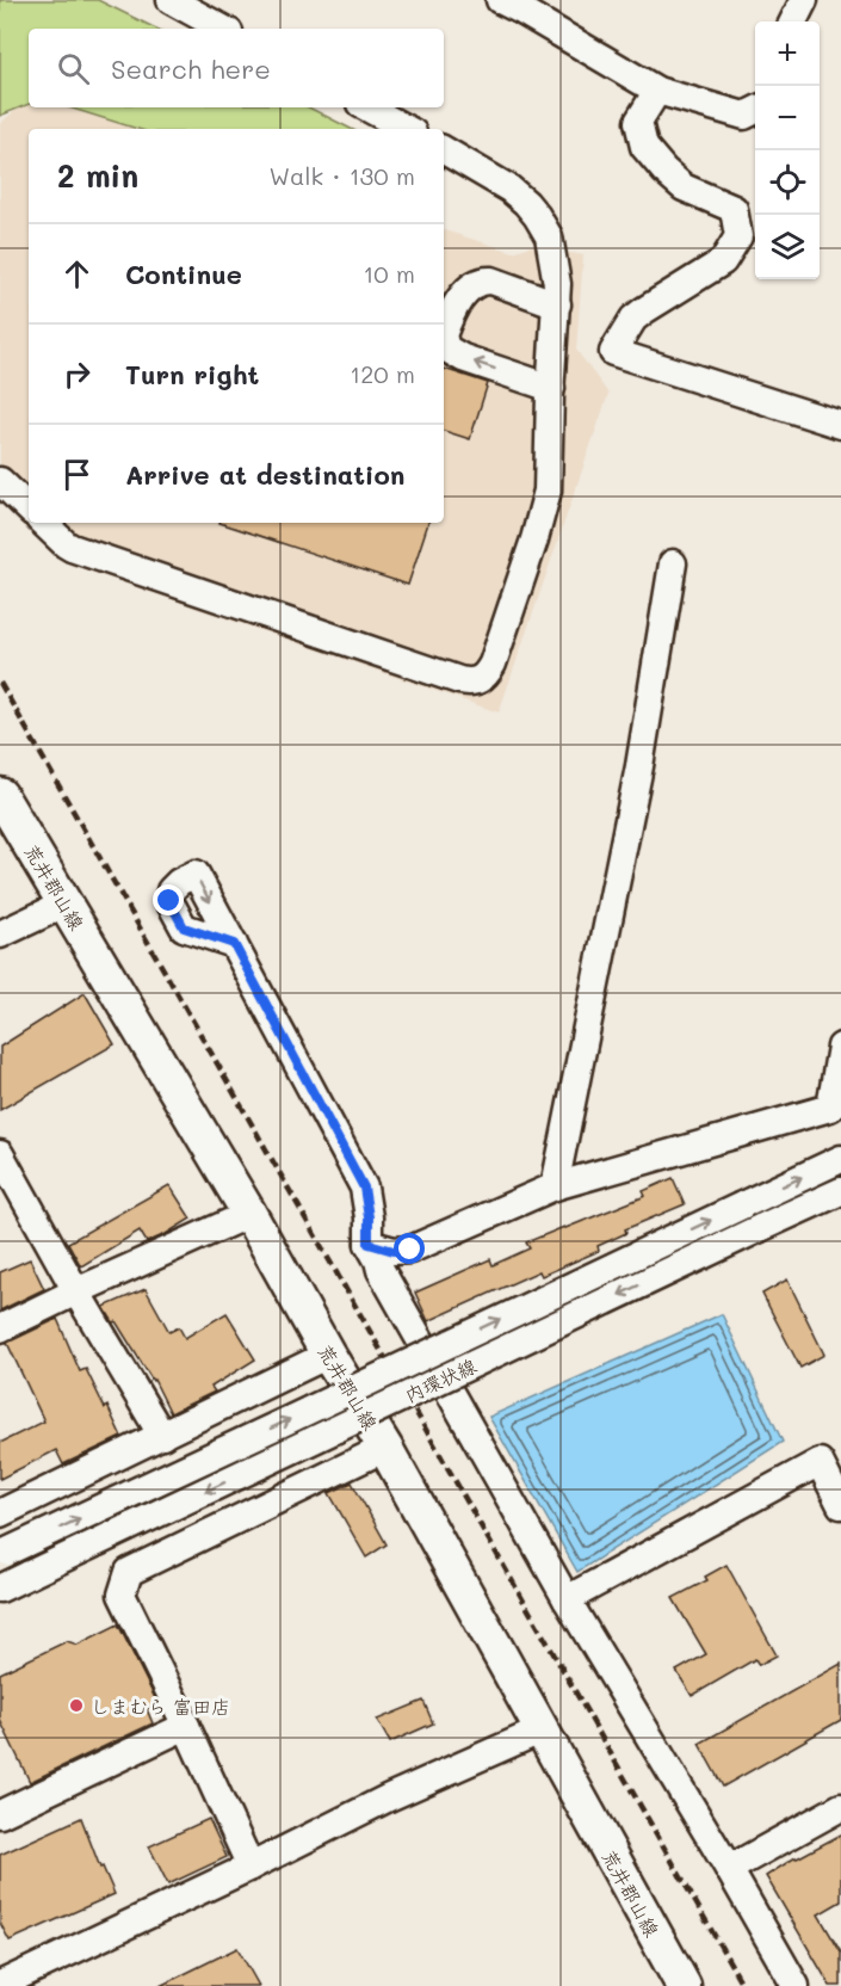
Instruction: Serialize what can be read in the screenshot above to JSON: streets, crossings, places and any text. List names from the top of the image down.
{
  "streets": {
    "main road": ["荒井郡山線"],
    "street": ["内環状線"]
  },
  "places": ["しまむら 富田店"],
  "page": {
    "map_buttons": ["+", "−"],
    "search": "Search here",
    "heading": ["2 min", "Walk · 130 m"],
    "list": [
      ["Continue", "10 m"],
      ["Turn right", "120 m"],
      "Arrive at destination"
    ]
  }
}
